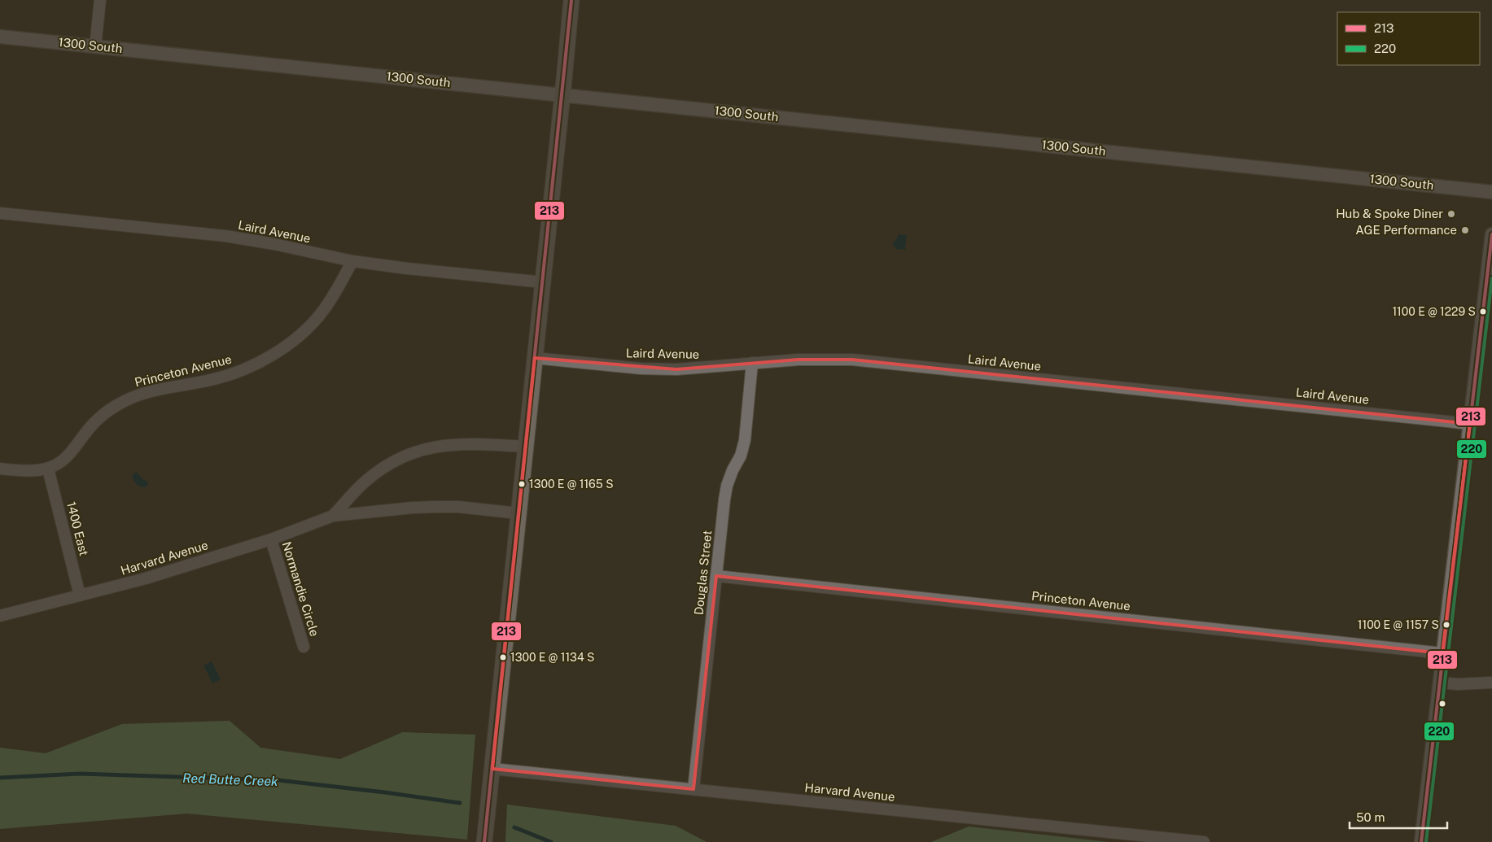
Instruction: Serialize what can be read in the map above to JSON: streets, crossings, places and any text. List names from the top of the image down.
{
  "streets": {
    "street": [
      "1300 South",
      "Laird Avenue",
      "Princeton Avenue",
      "1400 East",
      "Harvard Avenue",
      "Douglas Street",
      "Normandie Circle"
    ]
  },
  "crossings": [
    ["Laird Avenue", "Princeton Avenue"],
    ["Laird Avenue", "Douglas Street"],
    ["Princeton Avenue", "1400 East"],
    ["Princeton Avenue", "Douglas Street"],
    ["1400 East", "Harvard Avenue"],
    ["Harvard Avenue", "Douglas Street"],
    ["Harvard Avenue", "Normandie Circle"]
  ],
  "water": ["Red Butte Creek"],
  "places": [
    "Hub & Spoke Diner",
    "AGE Performance",
    "1100 E @ 1229 S",
    "1300 E @ 1165 S",
    "1100 E @ 1157 S",
    "1300 E @ 1134 S"
  ],
  "lines": ["transit line 213", "transit line 220"],
  "legend": ["213", "220"],
  "scale_bar": "50 m"
}
